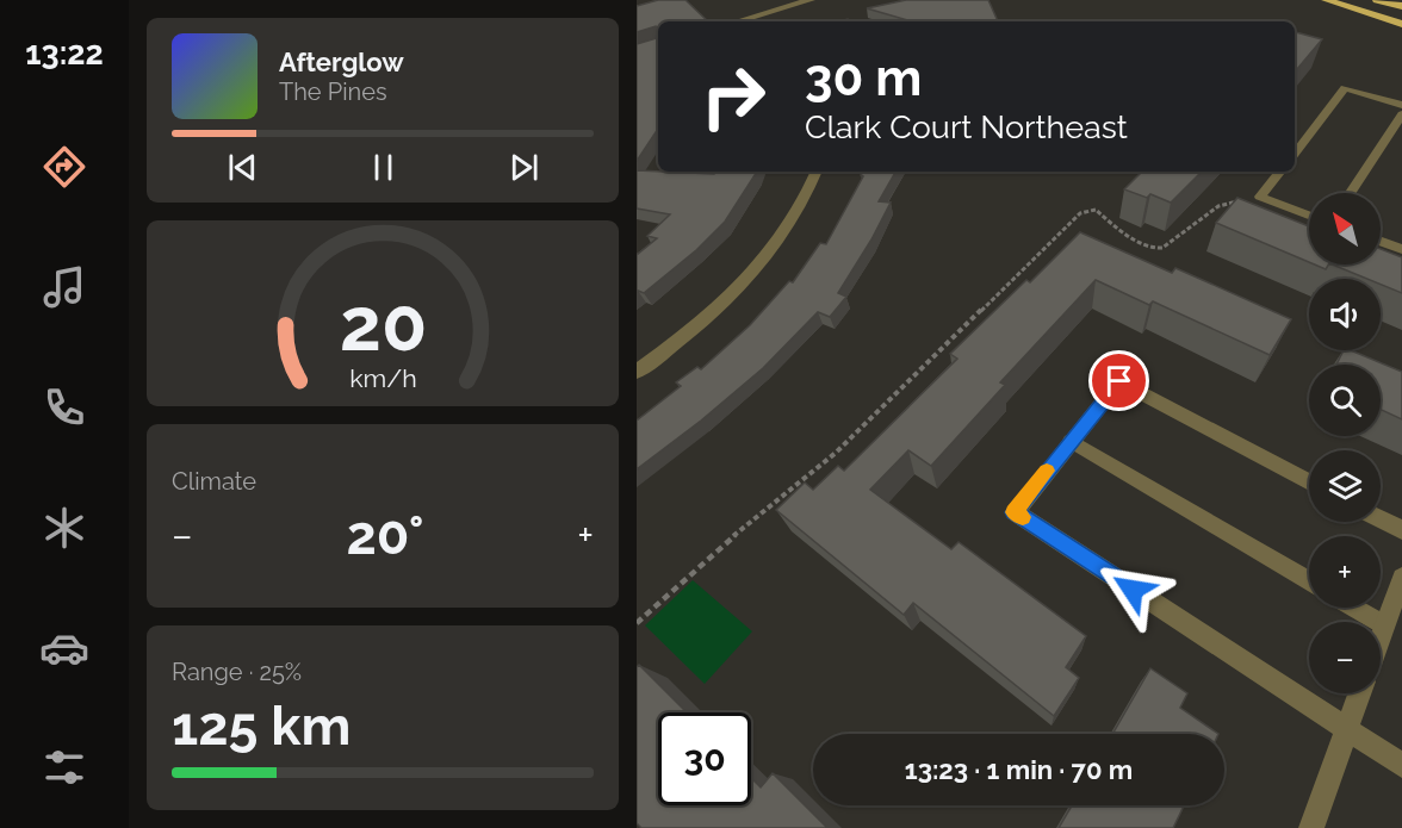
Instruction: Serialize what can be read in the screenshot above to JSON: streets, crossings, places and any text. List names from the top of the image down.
{
  "north": "top left",
  "page": {
    "tabs": "13:22",
    "turn": ["30 m", "Clark Court Northeast"],
    "song": ["Afterglow", "The Pines"],
    "map_buttons": ["+", "−"],
    "tile": [
      "Climate",
      ["Range · 25%", "125 km"]
    ],
    "heat": ["−", "20°", "+"],
    "limit": "30",
    "trip": "13:23 · 1 min · 70 m",
    "gauge": ["20", "km/h"]
  }
}
